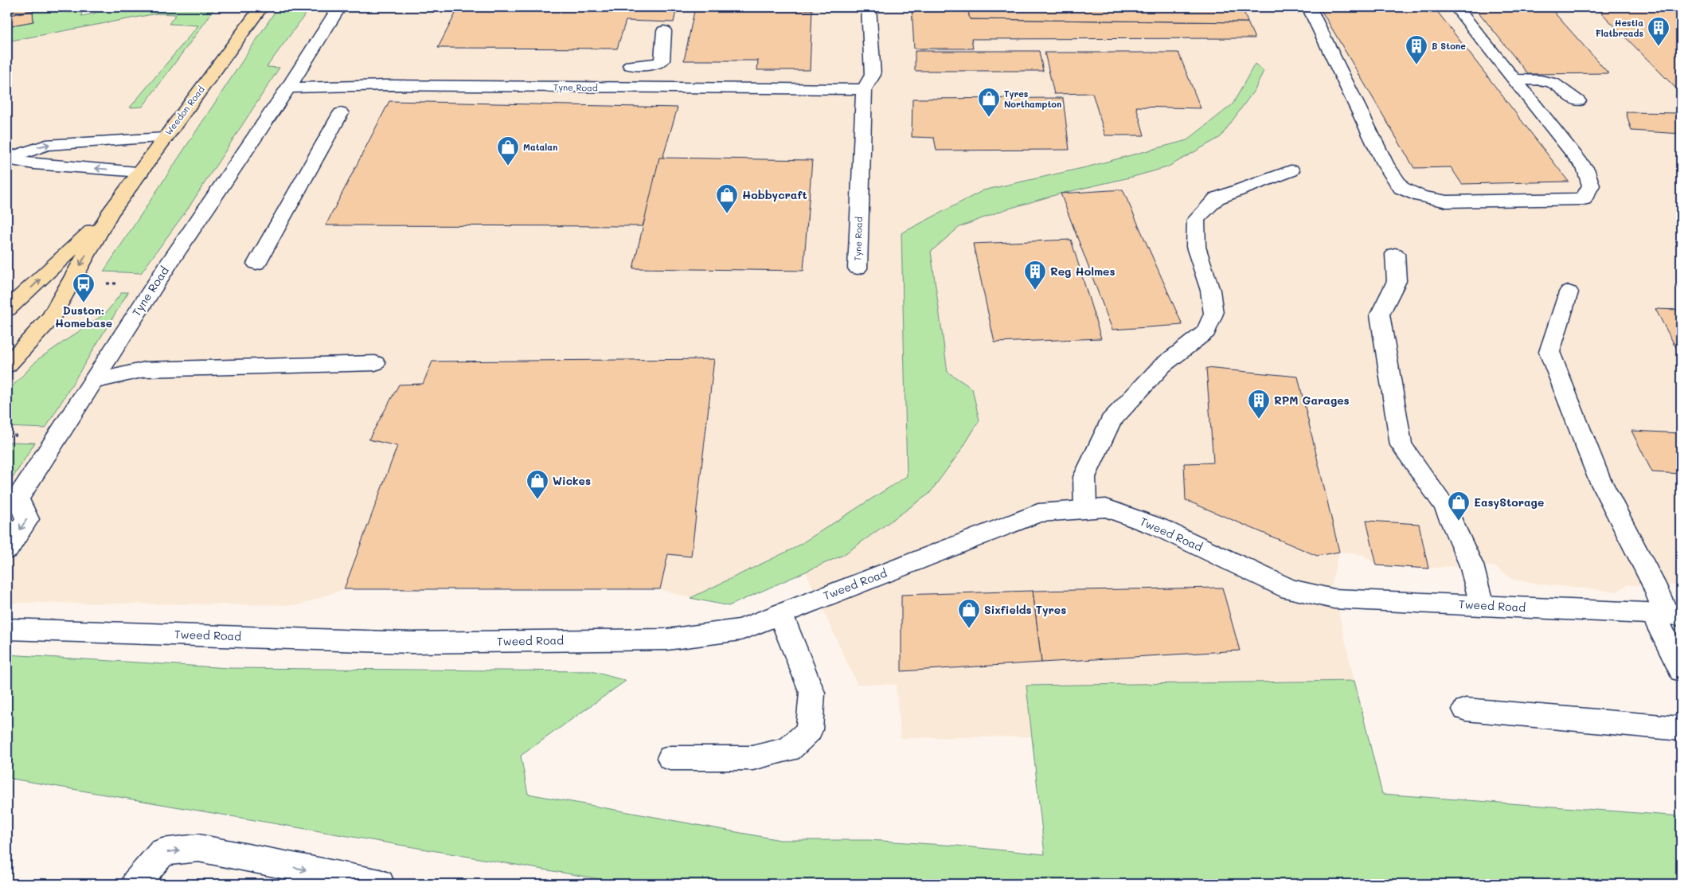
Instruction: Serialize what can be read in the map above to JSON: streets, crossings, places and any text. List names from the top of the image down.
{
  "streets": {
    "main road": ["Weedon Road"],
    "street": ["Tyne Road", "Tweed Road"]
  },
  "places": {
    "building": [
      "Hestia Flatbreads",
      "B Stone",
      "Reg Holmes",
      "RPM Garages"
    ],
    "shop": [
      "Tyres Northampton",
      "Matalan",
      "Hobbycraft",
      "Wickes",
      "EasyStorage",
      "Sixfields Tyres"
    ],
    "bus stop": ["Duston: Homebase"]
  }
}
